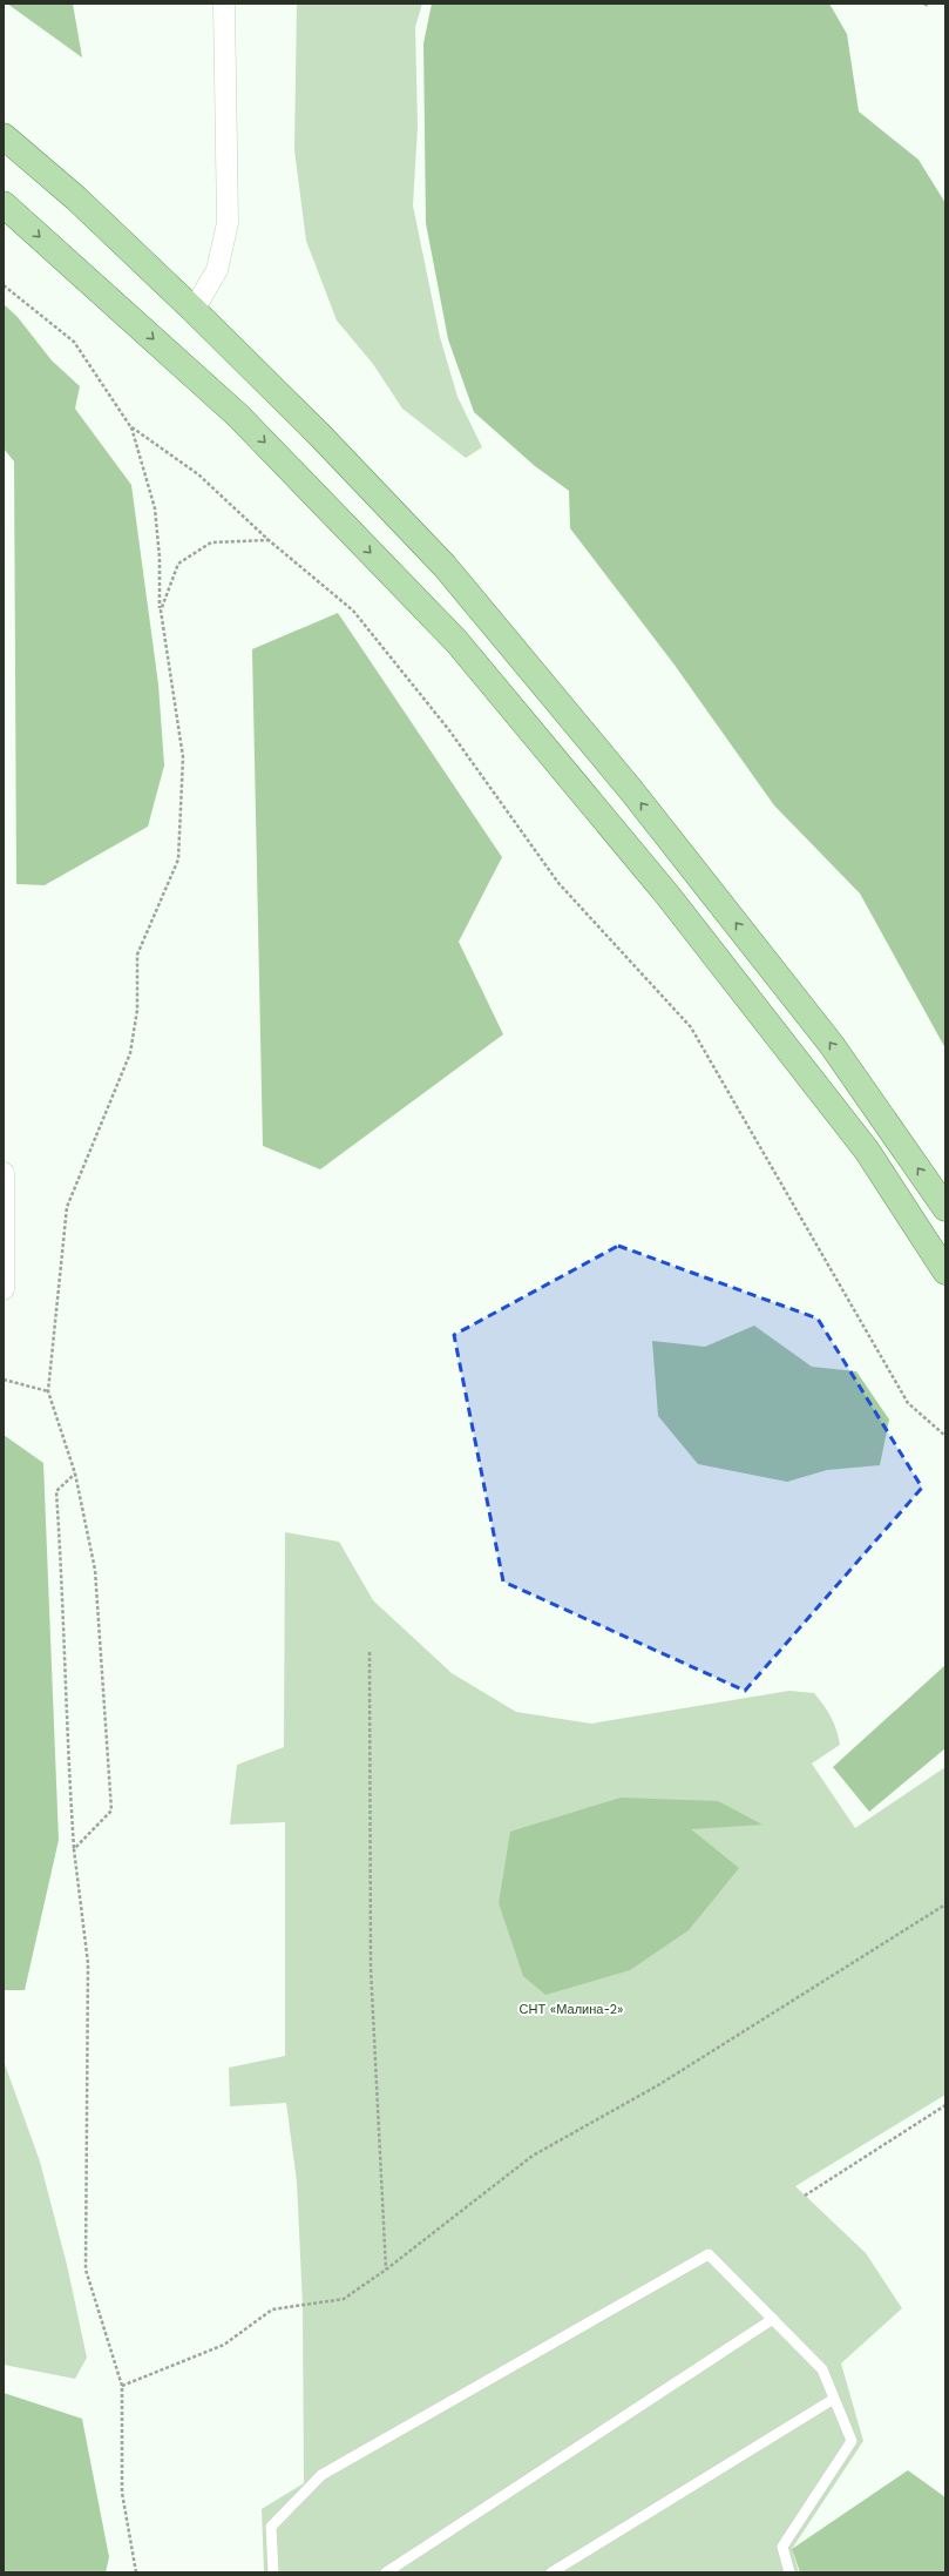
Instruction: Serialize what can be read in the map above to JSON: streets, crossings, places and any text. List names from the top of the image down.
{
  "parks": ["СНТ «Малина-2»"]
}
